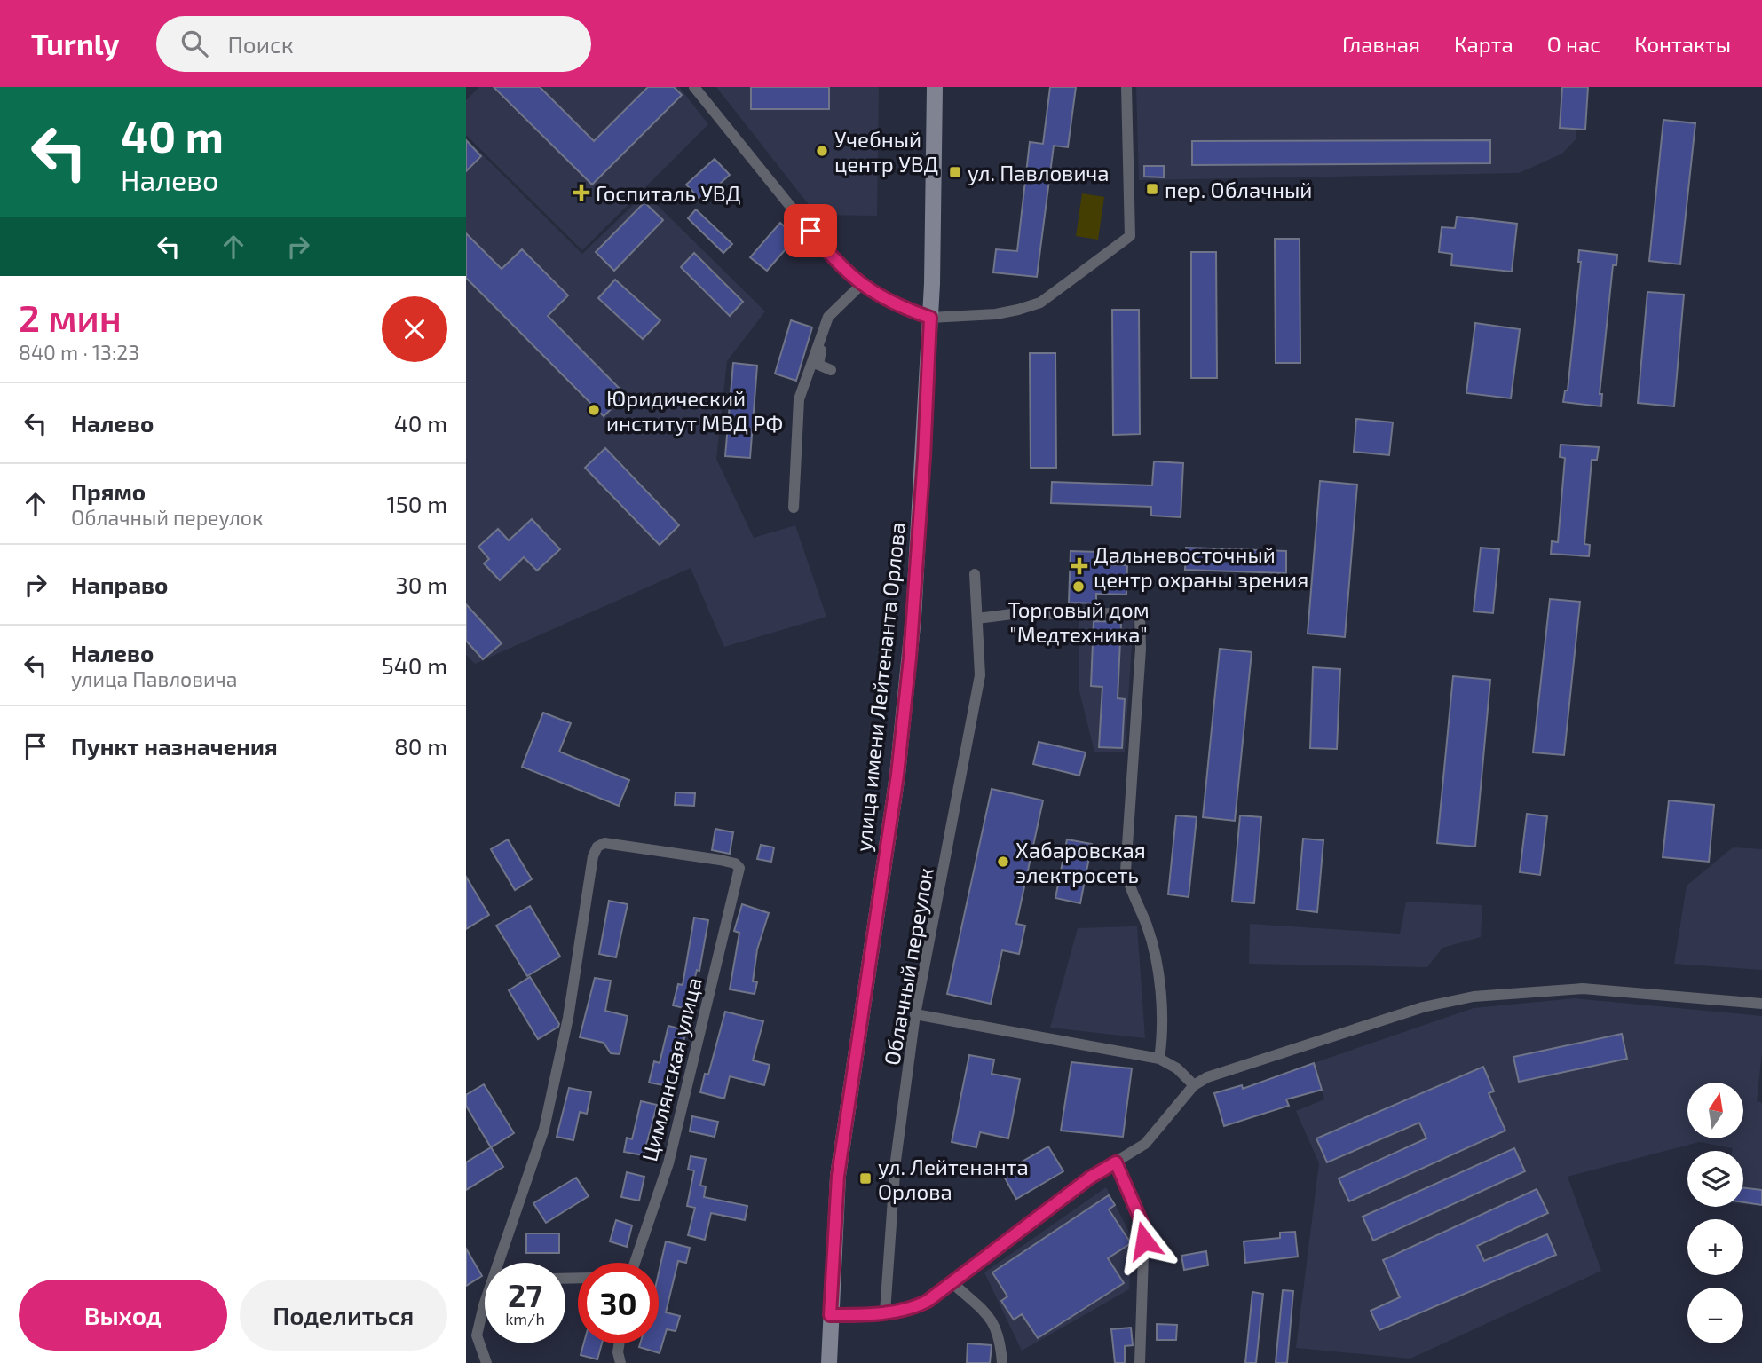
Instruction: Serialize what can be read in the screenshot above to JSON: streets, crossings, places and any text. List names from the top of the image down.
{
  "streets": {
    "main road": ["улица имени Лейтенанта Орлова"],
    "street": ["Облачный переулок", "Цимлянская улица"]
  },
  "places": {
    "other": [
      "Учебный центр УВД",
      "Юридический институт МВД РФ",
      "Торговый дом \"Медтехника\"",
      "Хабаровская электросеть"
    ],
    "transit": ["ул. Павловича", "пер. Облачный", "ул. Лейтенанта Орлова"],
    "health": ["Госпиталь УВД", "Дальневосточный центр охраны зрения"]
  },
  "north": "top",
  "page": {
    "header": "Turnly",
    "search": "Поиск",
    "nav": [
      "Главная",
      "Карта",
      "О нас",
      "Контакты"
    ],
    "turn": ["40 m", "Налево"],
    "heading": ["2 мин", "840 m · 13:23"],
    "list": [
      {
        "name": "Налево",
        "value": "40 m"
      },
      {
        "name": "Прямо",
        "note": "Облачный переулок",
        "value": "150 m"
      },
      {
        "name": "Направо",
        "value": "30 m"
      },
      {
        "name": "Налево",
        "note": "улица Павловича",
        "value": "540 m"
      },
      {
        "name": "Пункт назначения",
        "value": "80 m"
      }
    ],
    "map_buttons": ["+", "−"],
    "speed": "27 km/h",
    "limit": "30",
    "buttons": ["Выход", "Поделиться"]
  }
}
